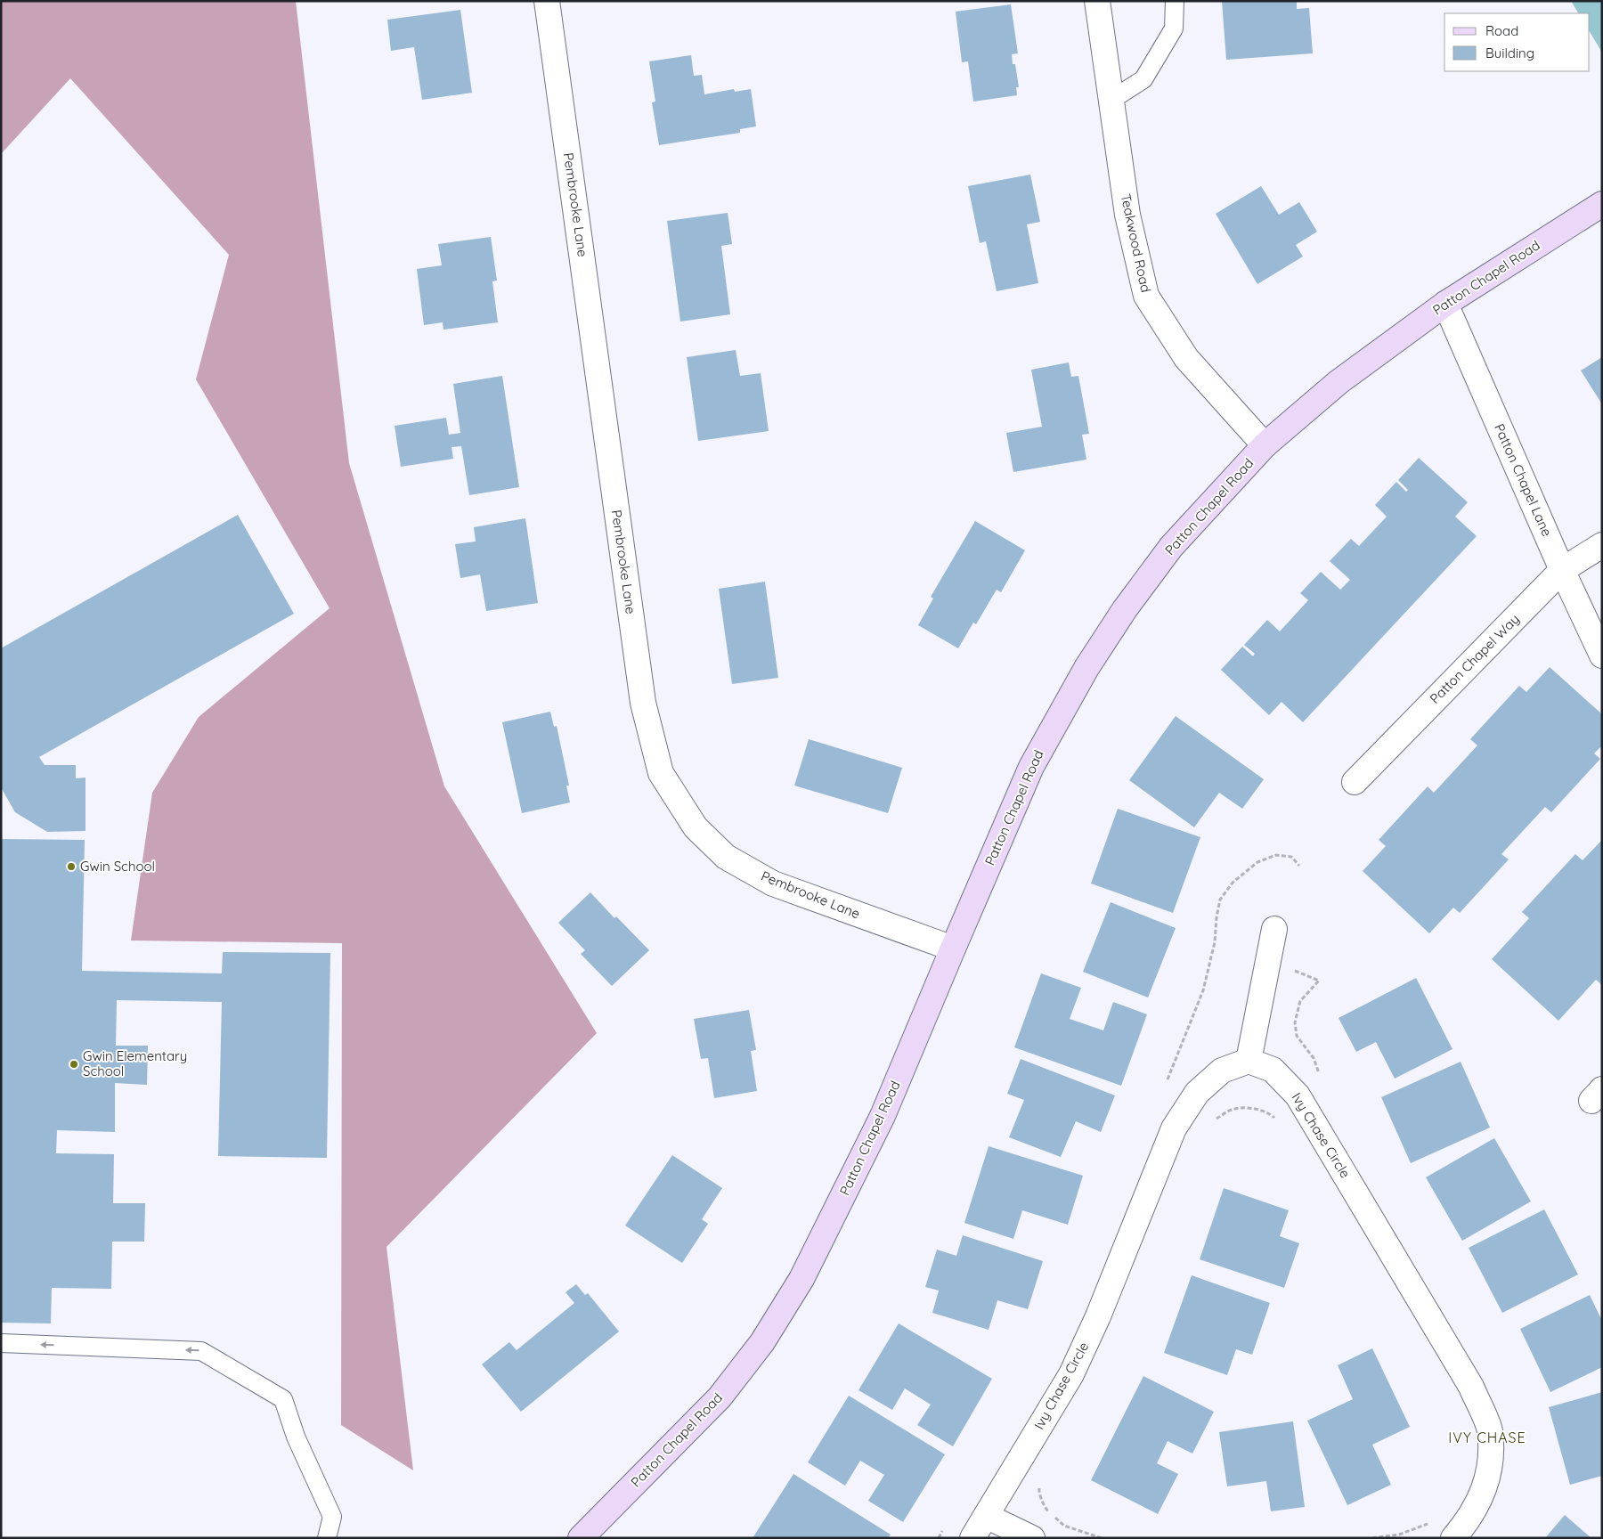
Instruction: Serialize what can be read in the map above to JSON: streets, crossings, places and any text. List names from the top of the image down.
{
  "streets": {
    "street": [
      "Pembrooke Lane",
      "Teakwood Road",
      "Patton Chapel Road",
      "Patton Chapel Lane",
      "Patton Chapel Way",
      "Ivy Chase Circle"
    ]
  },
  "crossings": [
    ["Pembrooke Lane", "Patton Chapel Road"],
    ["Teakwood Road", "Patton Chapel Road"],
    ["Patton Chapel Road", "Patton Chapel Lane"],
    ["Patton Chapel Lane", "Patton Chapel Way"]
  ],
  "districts": ["IVY CHASE"],
  "places": ["Gwin School", "Gwin Elementary School"],
  "legend": ["Road", "Building"]
}
